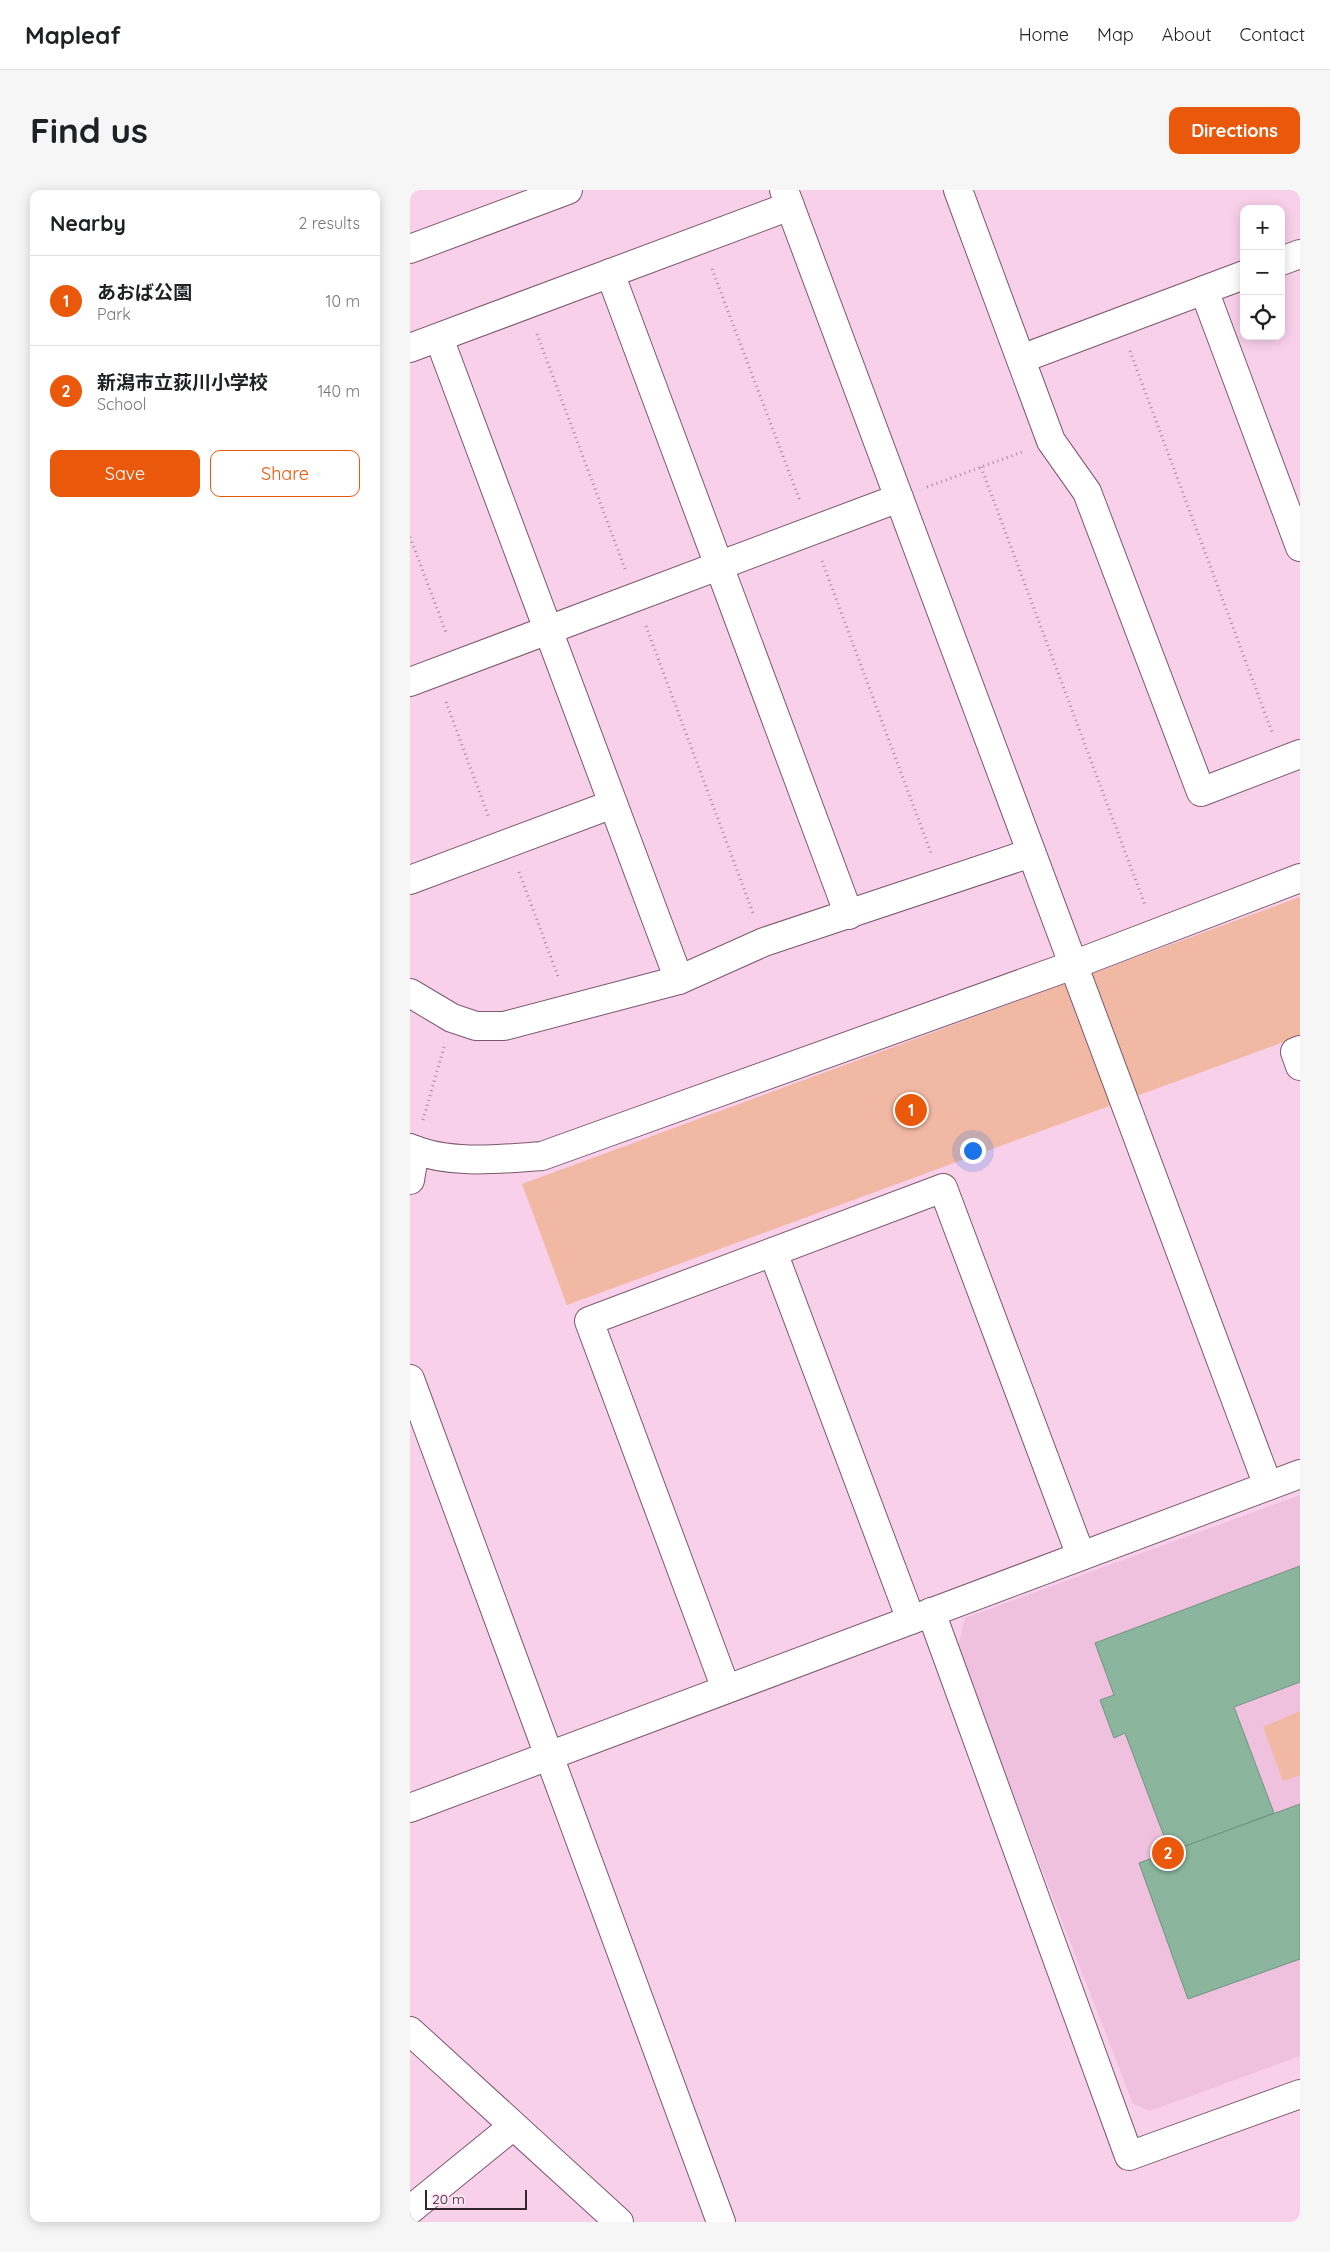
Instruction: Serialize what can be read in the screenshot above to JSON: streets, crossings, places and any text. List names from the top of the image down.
{
  "scale_bar": "20 m",
  "page": {
    "header": "Mapleaf",
    "nav": [
      "Home",
      "Map",
      "About",
      "Contact"
    ],
    "buttons": [
      "Directions",
      ["Save", "Share"]
    ],
    "title": "Find us",
    "heading": ["Nearby", "2 results"],
    "map_buttons": ["+", "−"],
    "list": [
      {
        "mark": "1",
        "name": "あおば公園",
        "note": "Park",
        "value": "10 m"
      },
      {
        "mark": "2",
        "name": "新潟市立荻川小学校",
        "note": "School",
        "value": "140 m"
      }
    ],
    "pins": ["1", "2"],
    "scale": "20 m"
  }
}
